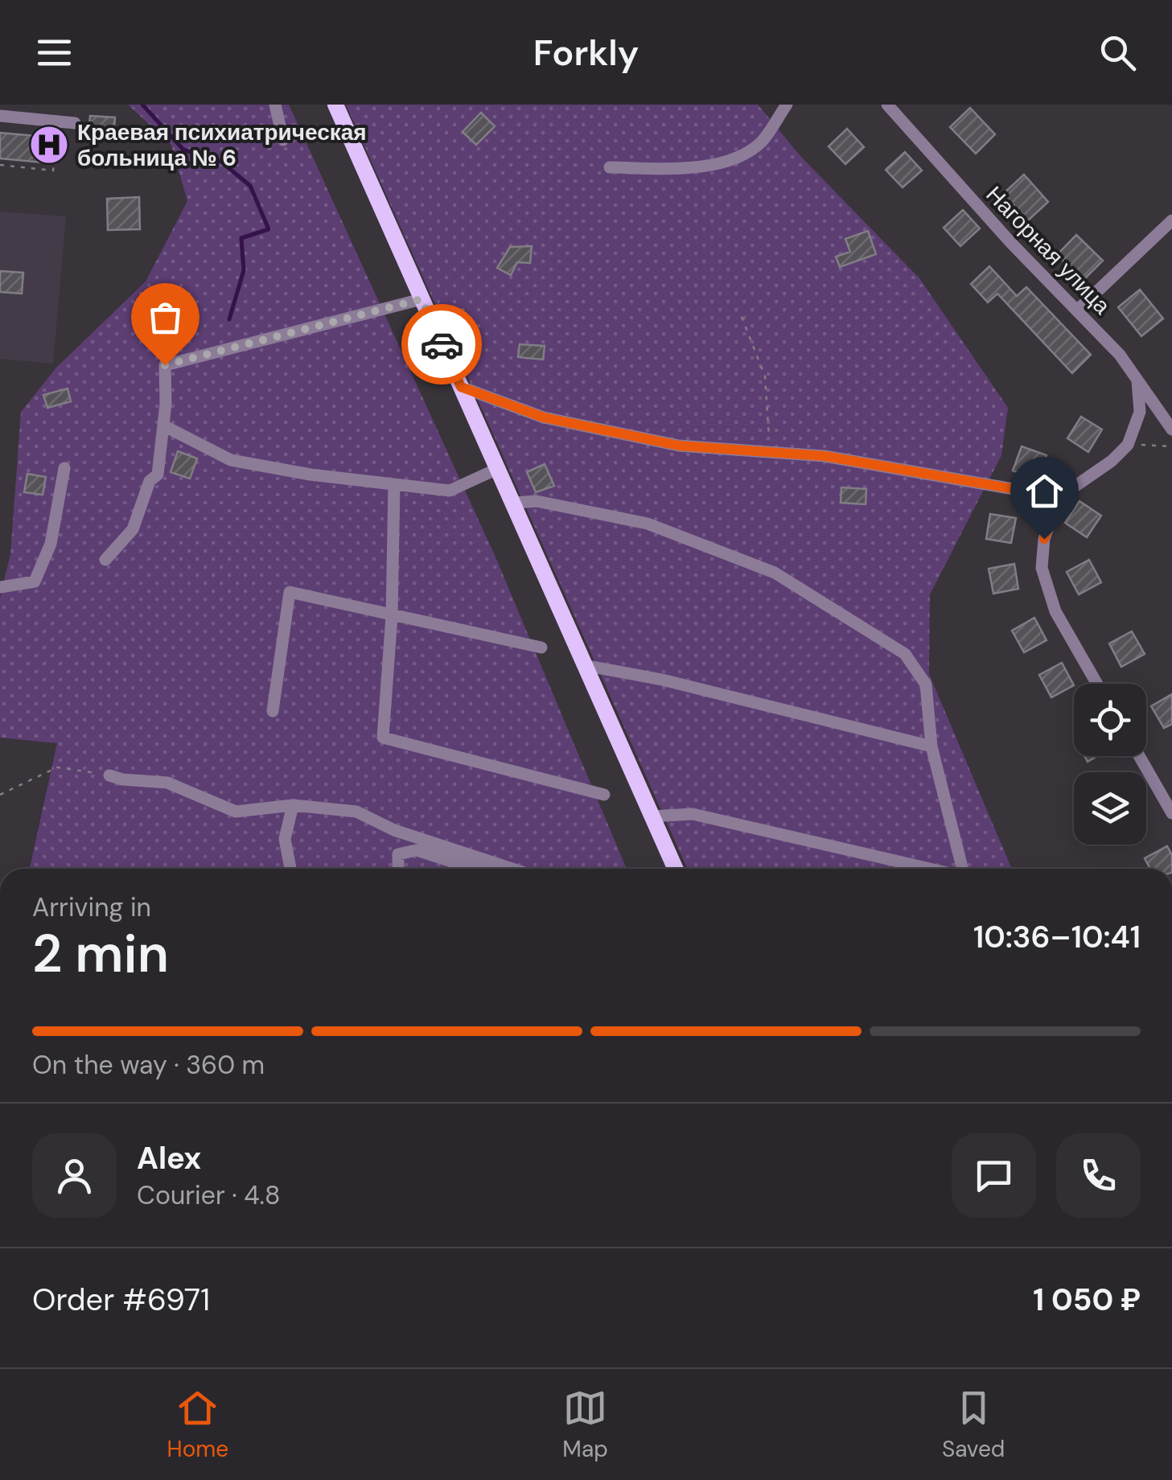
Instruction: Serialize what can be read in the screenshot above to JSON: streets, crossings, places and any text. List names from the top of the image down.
{
  "streets": {
    "street": ["Нагорная улица"]
  },
  "places": {
    "hospital": ["Краевая психиатрическая больница № 6"]
  },
  "page": {
    "header": "Forkly",
    "heading": ["2 min", "Arriving in", "10:36–10:41"],
    "panel": [
      "Alex",
      "Courier · 4.8",
      "Order #6971",
      "1 050 ₽"
    ],
    "bar": "On the way · 360 m",
    "tabs": ["Home", "Map", "Saved"]
  }
}
